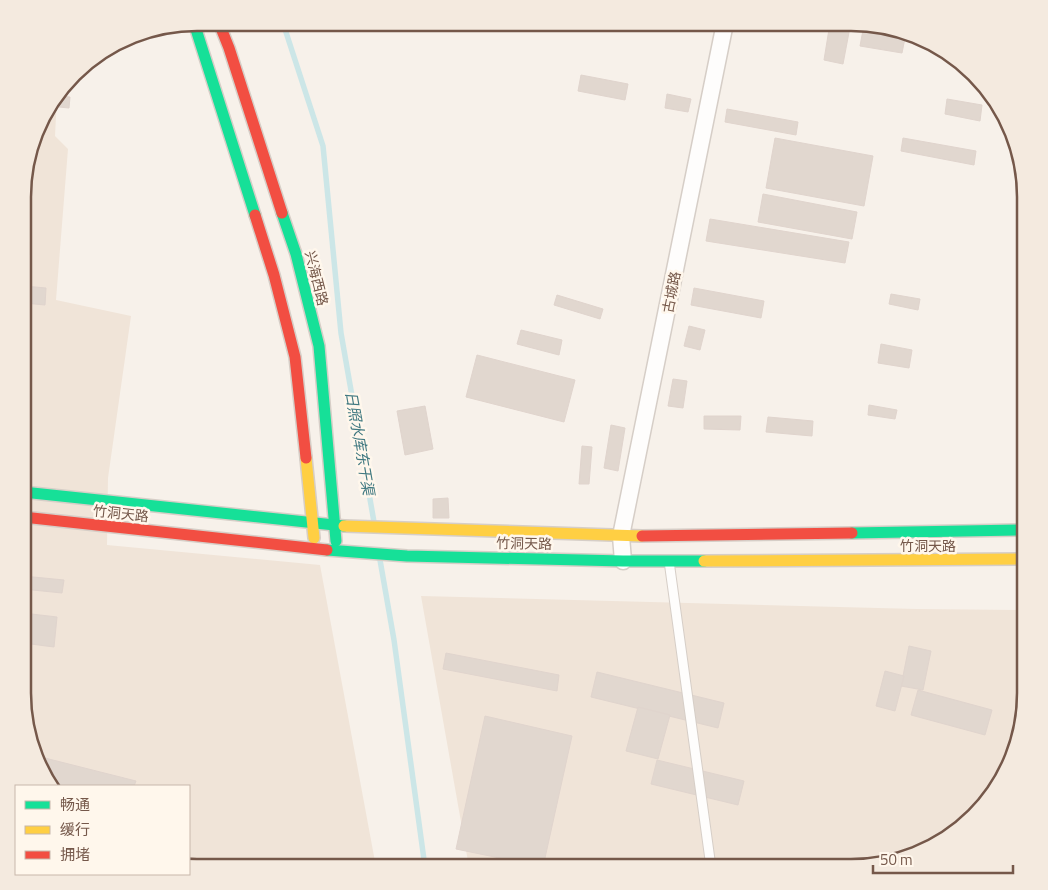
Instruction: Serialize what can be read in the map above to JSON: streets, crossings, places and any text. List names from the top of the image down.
{
  "streets": {
    "main road": ["兴海西路", "竹洞天路"],
    "street": ["古城路"]
  },
  "crossings": [
    ["兴海西路", "竹洞天路"],
    ["古城路", "竹洞天路"]
  ],
  "water": ["日照水库东干渠"],
  "legend": ["畅通", "缓行", "拥堵"],
  "scale_bar": "50 m"
}
